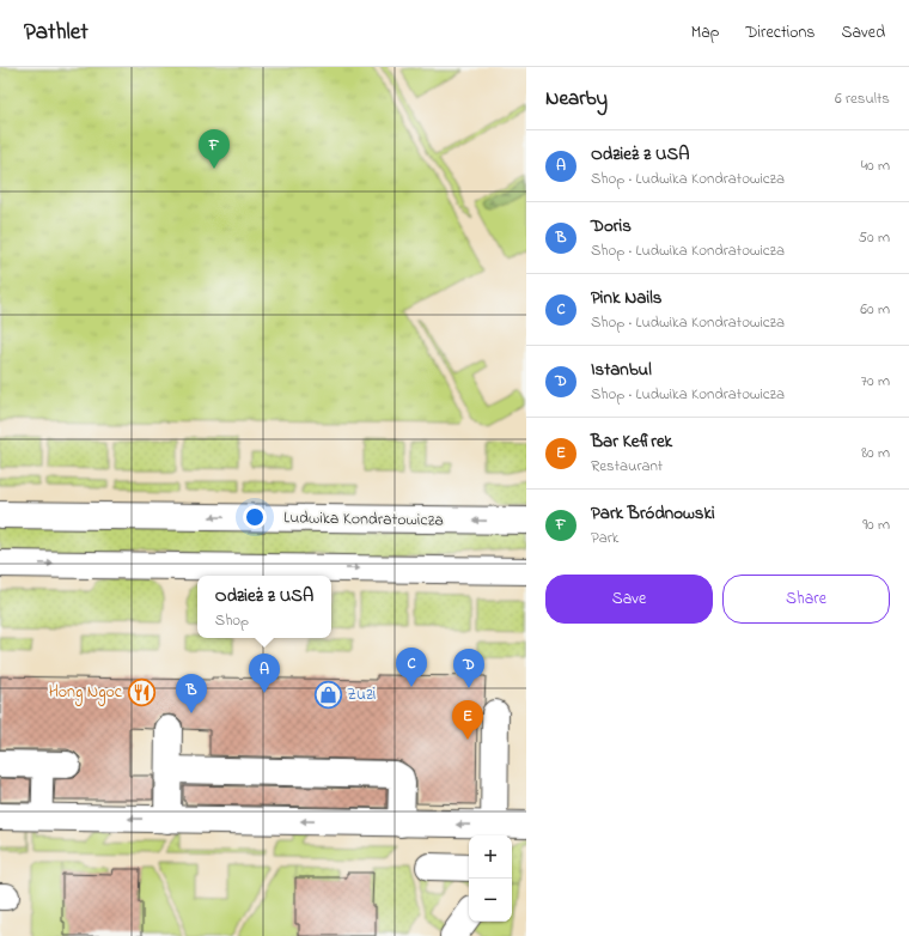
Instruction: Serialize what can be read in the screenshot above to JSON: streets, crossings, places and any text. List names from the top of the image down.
{
  "streets": {
    "street": ["Ludwika Kondratowicza"]
  },
  "places": {
    "restaurant": ["Hong Ngoc"],
    "shop": ["Zuzi"]
  },
  "page": {
    "header": "Pathlet",
    "nav": ["Map", "Directions", "Saved"],
    "heading": ["Nearby", "6 results"],
    "pins": [
      "F",
      "C",
      "D",
      "A",
      "B",
      "E"
    ],
    "list": [
      {
        "mark": "A",
        "name": "Odzież z USA",
        "note": "Shop · Ludwika Kondratowicza",
        "value": "40 m"
      },
      {
        "mark": "B",
        "name": "Doris",
        "note": "Shop · Ludwika Kondratowicza",
        "value": "50 m"
      },
      {
        "mark": "C",
        "name": "Pink Nails",
        "note": "Shop · Ludwika Kondratowicza",
        "value": "60 m"
      },
      {
        "mark": "D",
        "name": "Istanbul",
        "note": "Shop · Ludwika Kondratowicza",
        "value": "70 m"
      },
      {
        "mark": "E",
        "name": "Bar Kefirek",
        "note": "Restaurant",
        "value": "80 m"
      },
      {
        "mark": "F",
        "name": "Park Bródnowski",
        "note": "Park",
        "value": "90 m"
      }
    ],
    "buttons": ["Save", "Share"],
    "popup": ["Odzież z USA", "Shop"],
    "map_buttons": ["+", "−"]
  }
}
